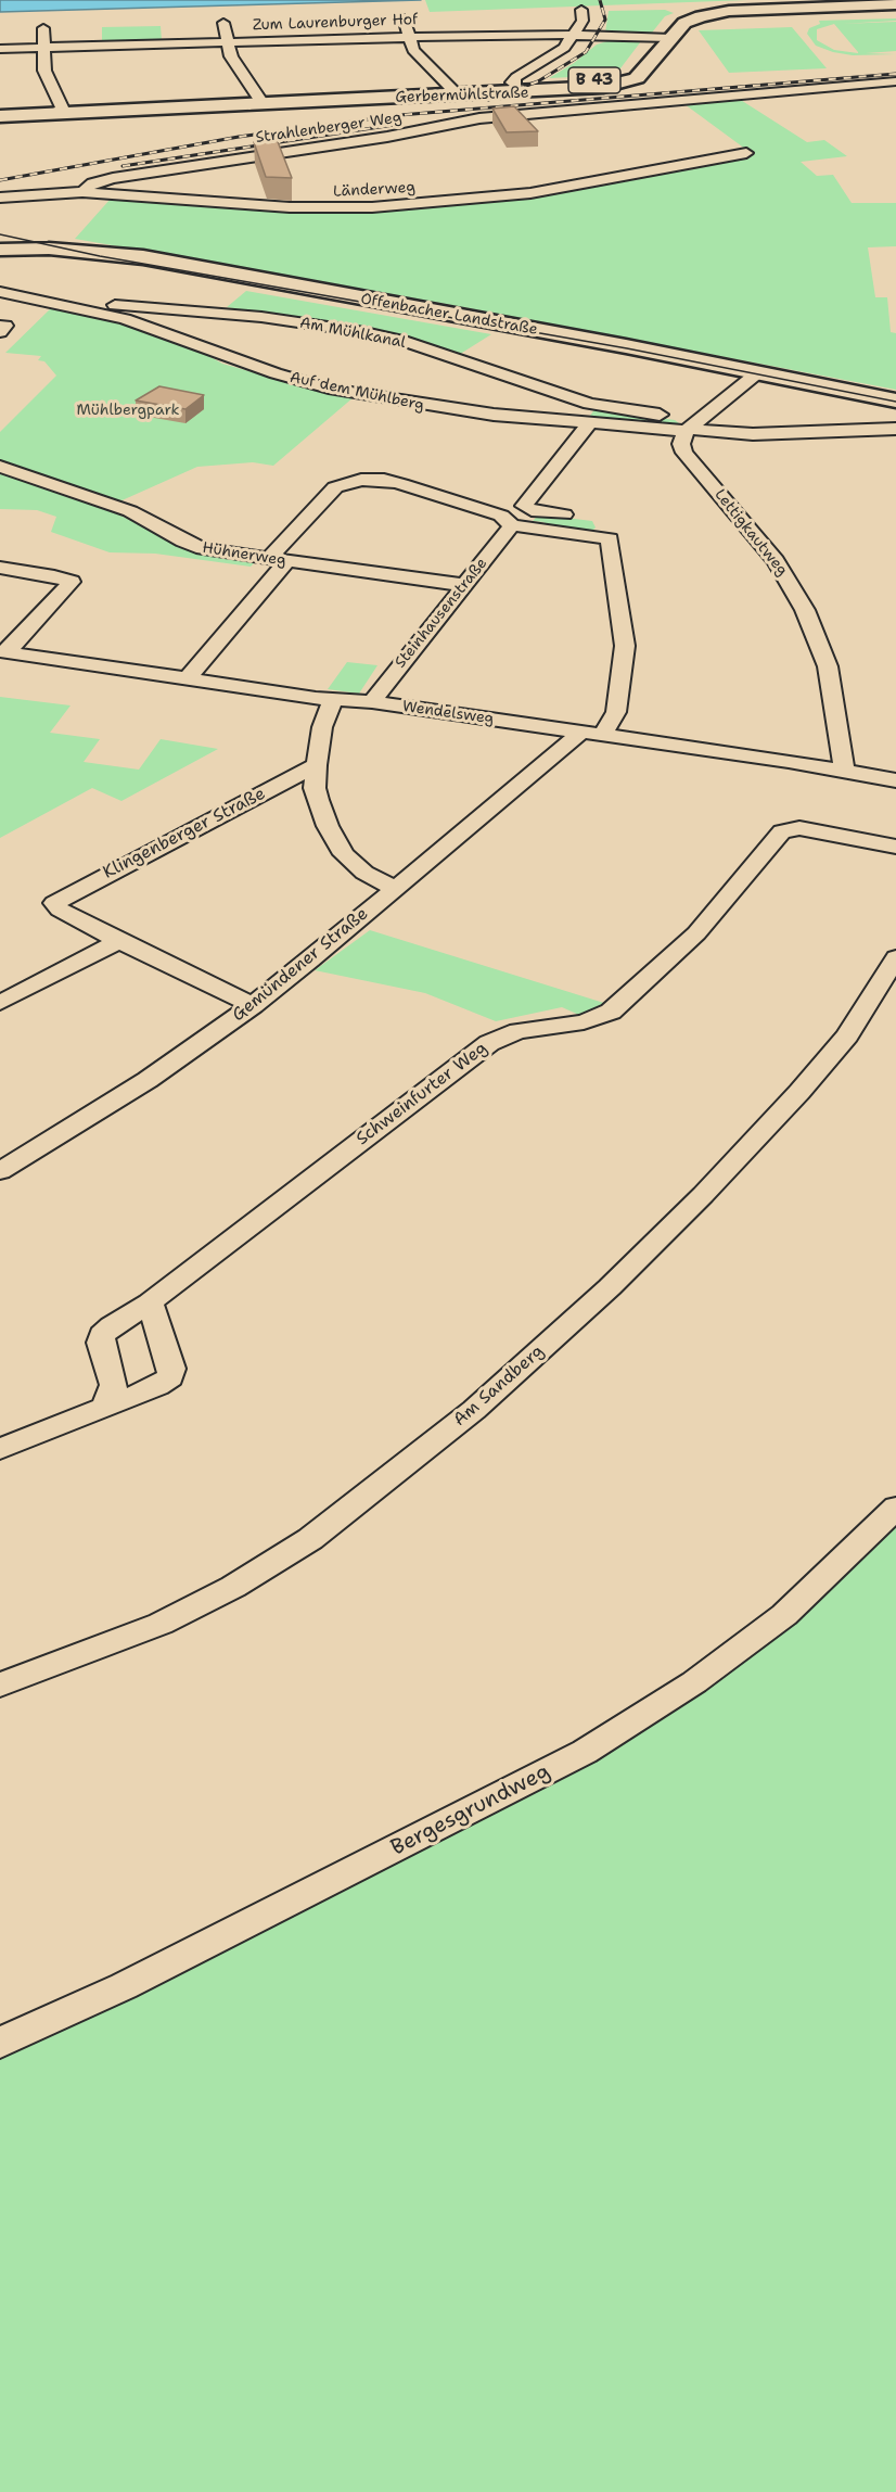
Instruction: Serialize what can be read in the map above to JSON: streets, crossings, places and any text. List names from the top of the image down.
{
  "streets": {
    "main road": ["B 43", "Gerbermühlstraße", "Offenbacher Landstraße"],
    "street": [
      "Zum Laurenburger Hof",
      "Strahlenberger Weg",
      "Länderweg",
      "Am Mühlkanal",
      "Auf dem Mühlberg",
      "Lettigkautweg",
      "Hühnerweg",
      "Steinhausenstraße",
      "Wendelsweg",
      "Klingenberger Straße",
      "Gemündener Straße",
      "Schweinfurter Weg",
      "Am Sandberg",
      "Bergesgrundweg"
    ]
  },
  "crossings": [
    ["Zum Laurenburger Hof", "Gerbermühlstraße"],
    ["Strahlenberger Weg", "Länderweg"],
    ["Am Mühlkanal", "Auf dem Mühlberg"],
    ["Am Mühlkanal", "Lettigkautweg"],
    ["Auf dem Mühlberg", "Lettigkautweg"],
    ["Lettigkautweg", "Wendelsweg"],
    ["Hühnerweg", "Steinhausenstraße"],
    ["Steinhausenstraße", "Wendelsweg"],
    ["Wendelsweg", "Gemündener Straße"]
  ],
  "parks": ["Mühlbergpark"]
}
